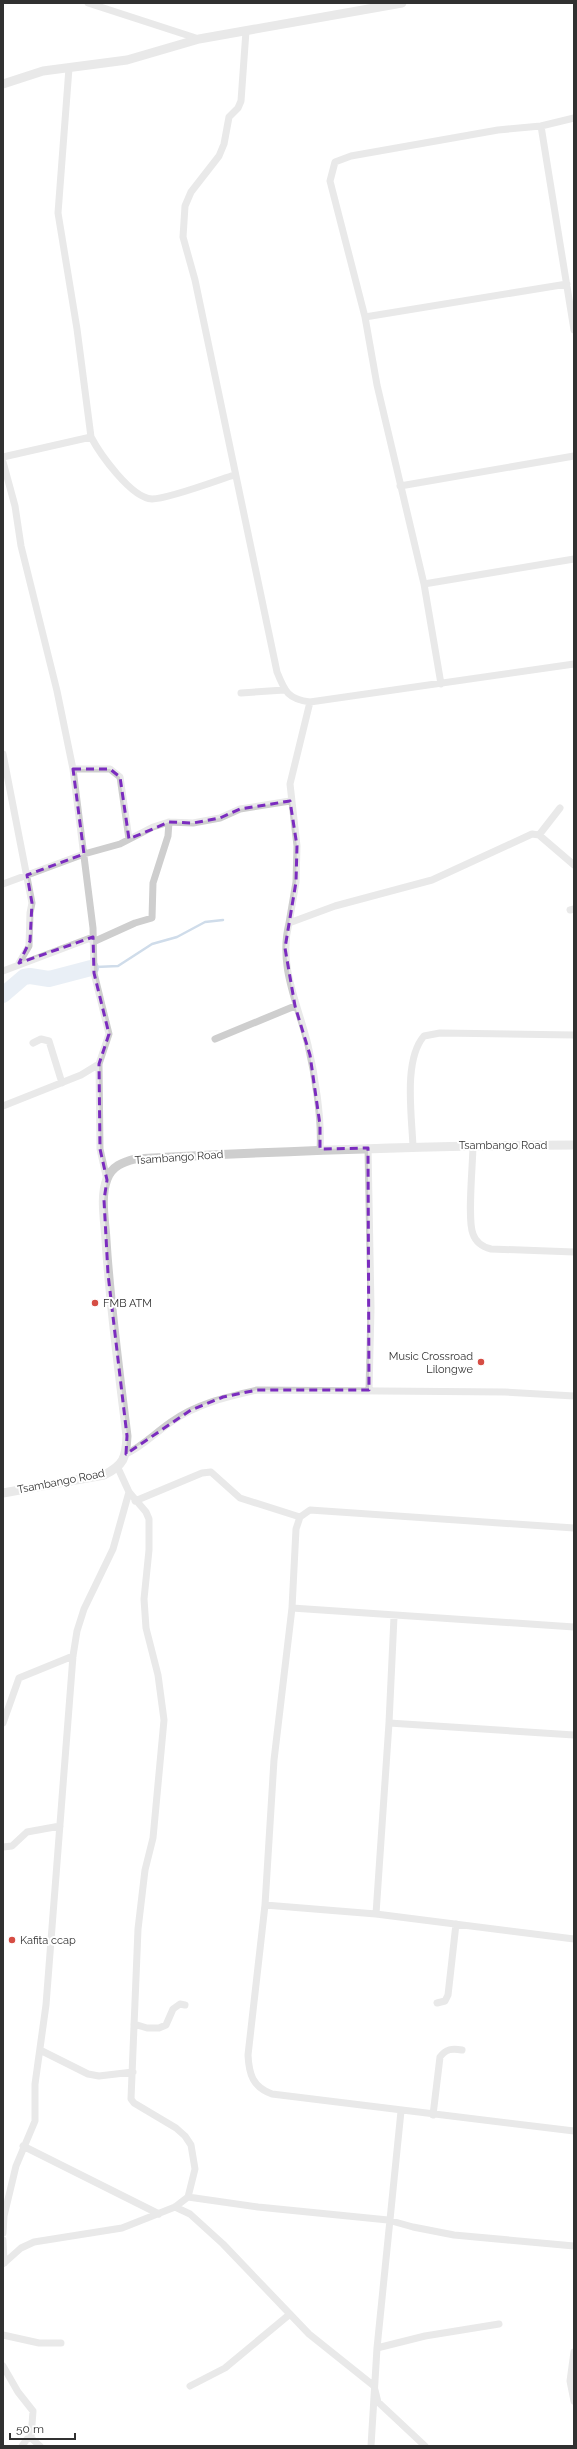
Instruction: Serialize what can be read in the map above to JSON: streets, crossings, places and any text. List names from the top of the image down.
{
  "streets": {
    "street": ["Tsambango Road"]
  },
  "places": ["FMB ATM", "Music Crossroad Lilongwe", "Kafita ccap"],
  "scale_bar": "50 m"
}
